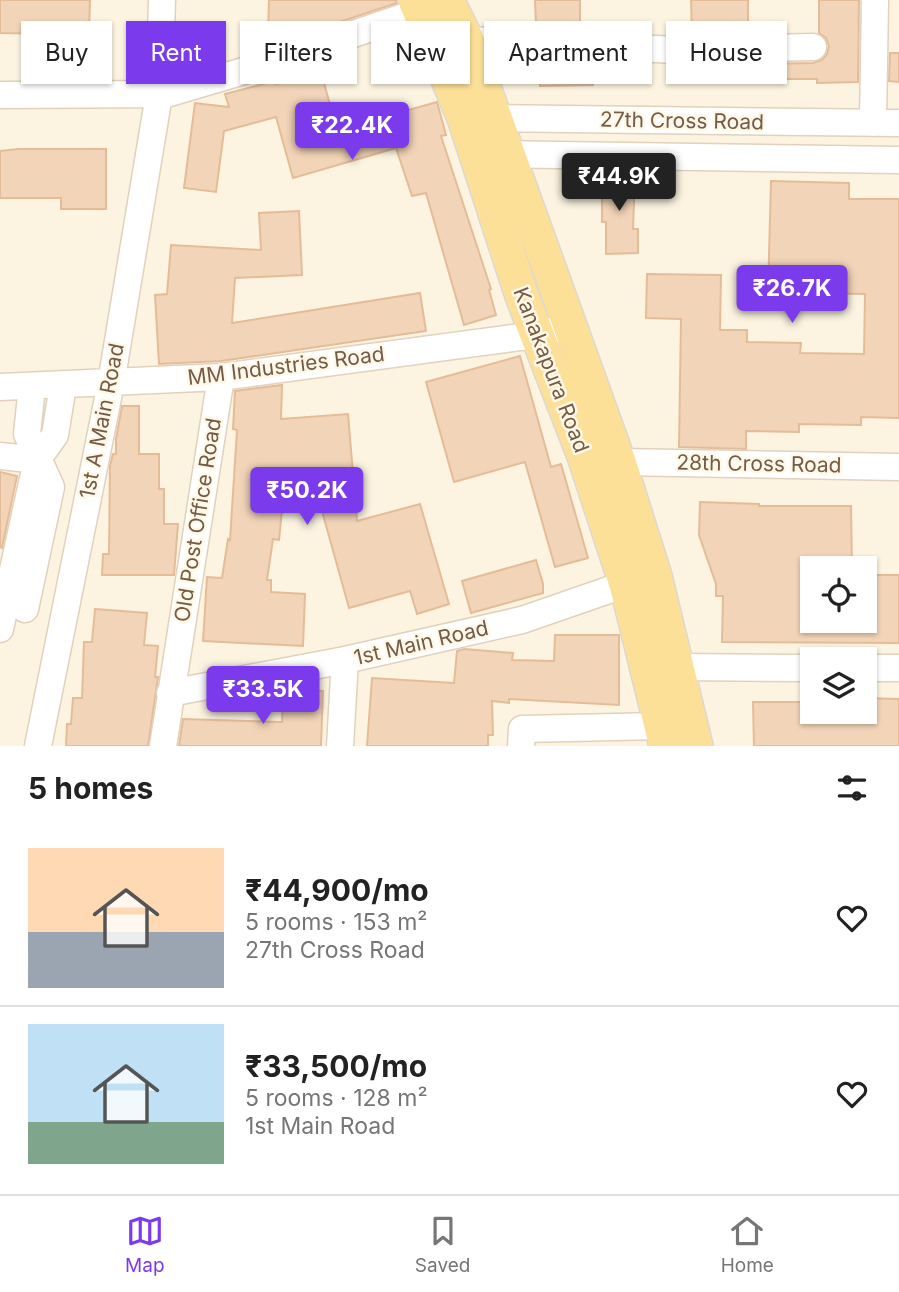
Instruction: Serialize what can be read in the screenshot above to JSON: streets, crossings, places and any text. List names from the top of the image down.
{
  "streets": {
    "main road": ["Kanakapura Road"],
    "street": [
      "27th Cross Road",
      "MM Industries Road",
      "1st A Main Road",
      "28th Cross Road",
      "Old Post Office Road",
      "1st Main Road"
    ]
  },
  "crossings": [
    ["27th Cross Road", "Kanakapura Road"],
    ["MM Industries Road", "Kanakapura Road"],
    ["MM Industries Road", "1st A Main Road"],
    ["MM Industries Road", "Old Post Office Road"],
    ["Kanakapura Road", "28th Cross Road"],
    ["Kanakapura Road", "1st Main Road"],
    ["Old Post Office Road", "1st Main Road"]
  ],
  "page": {
    "chip": [
      "Buy",
      "Rent",
      "Filters",
      "New",
      "Apartment",
      "House"
    ],
    "price": [
      "₹22.4K",
      "₹44.9K",
      "₹26.7K",
      "₹50.2K",
      "₹33.5K"
    ],
    "heading": "5 homes",
    "list": [
      {
        "name": "₹44,900/mo",
        "note": "5 rooms · 153 m² · 27th Cross Road"
      },
      {
        "name": "₹33,500/mo",
        "note": "5 rooms · 128 m² · 1st Main Road"
      }
    ],
    "tabs": ["Map", "Saved", "Home"]
  }
}
